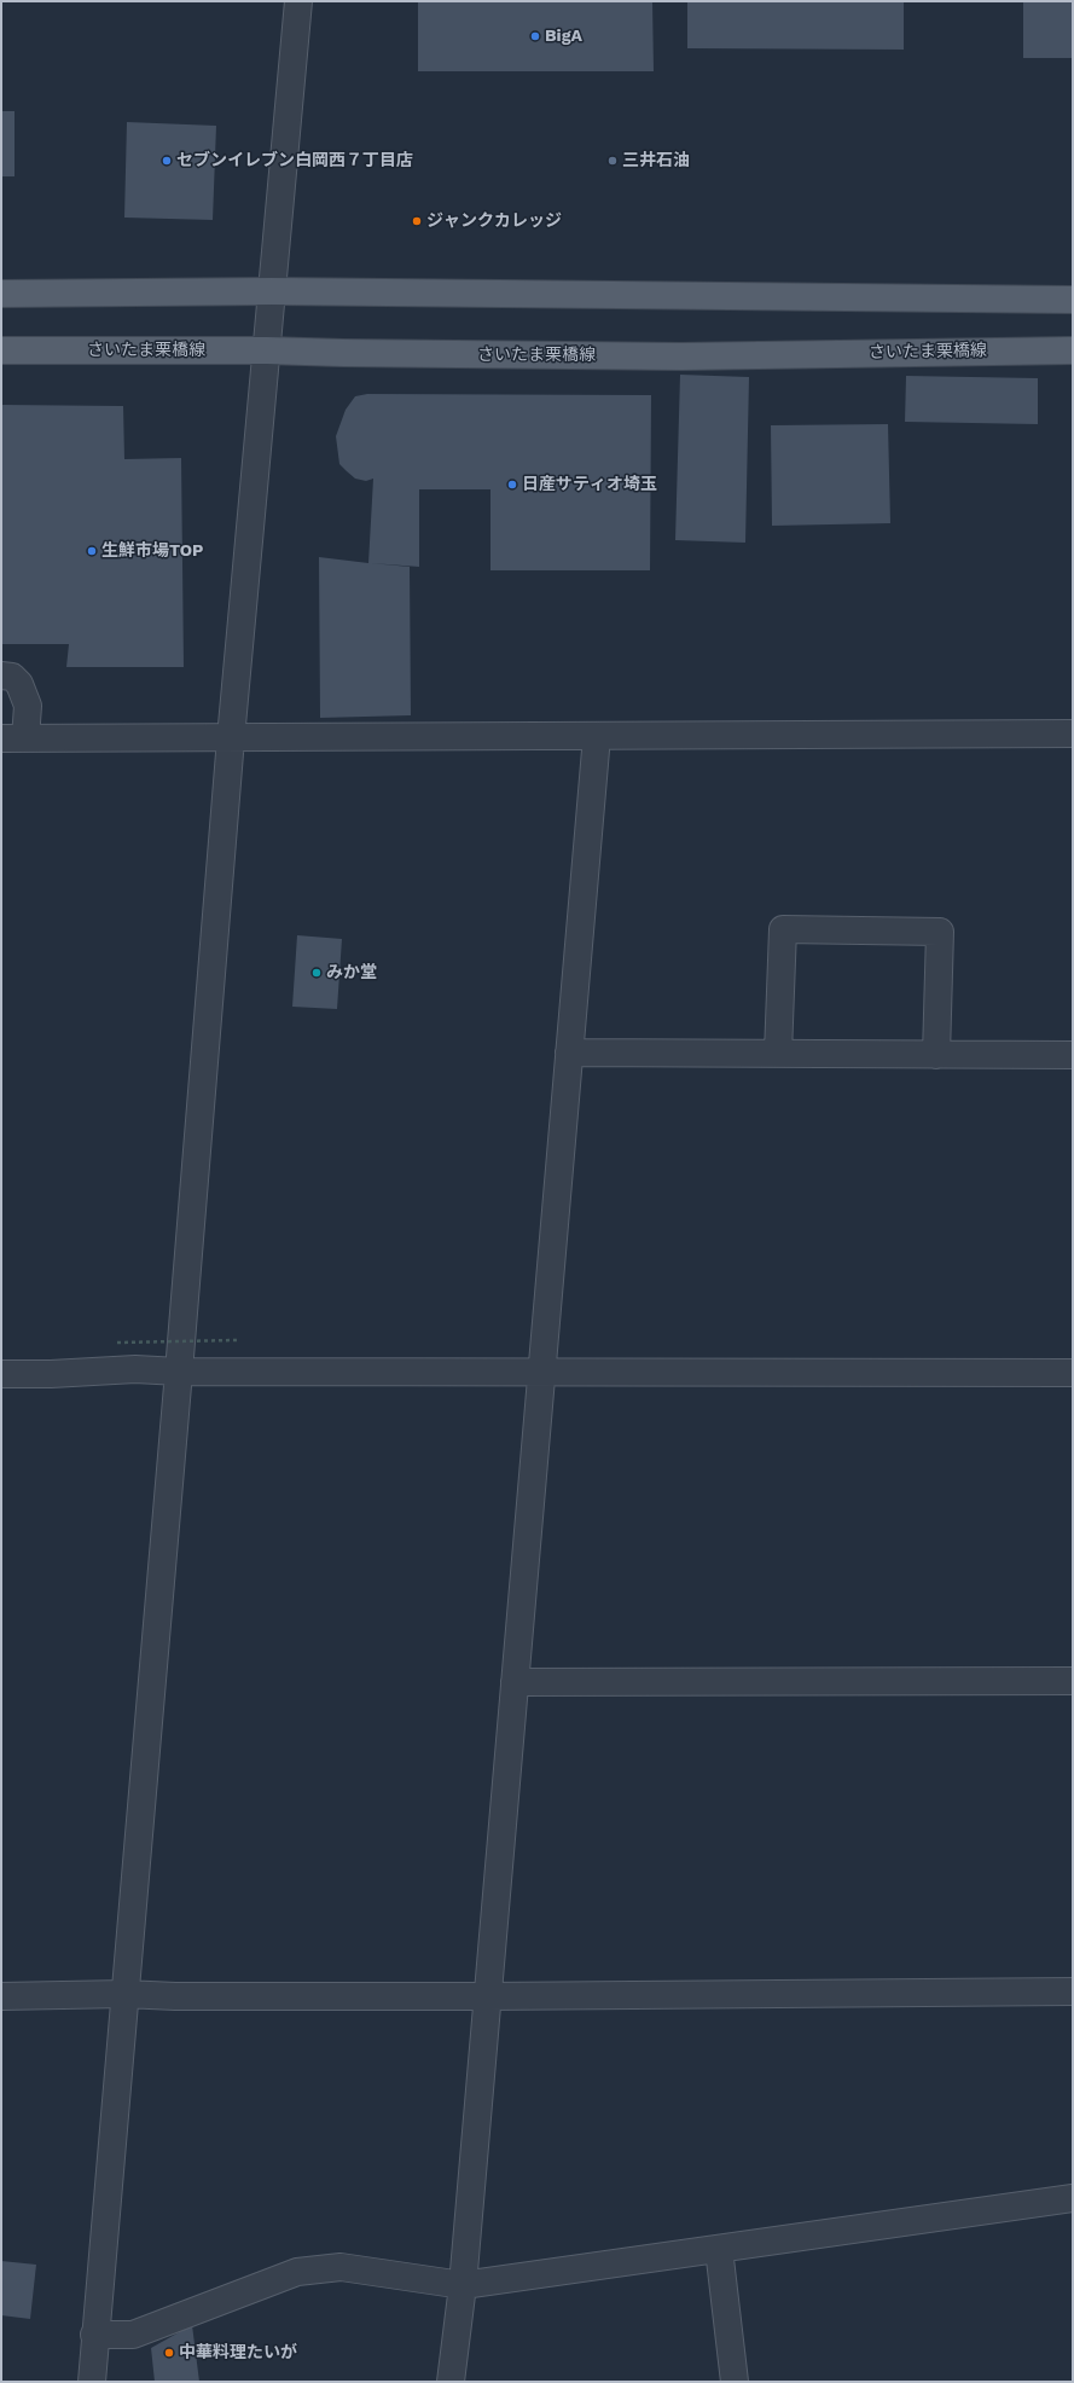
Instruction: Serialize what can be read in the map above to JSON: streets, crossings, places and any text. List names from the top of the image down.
{
  "streets": {
    "main road": ["さいたま栗橋線"]
  },
  "places": [
    "BigA",
    "セブンイレブン白岡西７丁目店",
    "三井石油",
    "ジャンクカレッジ",
    "日産サティオ埼玉",
    "生鮮市場TOP",
    "みか堂",
    "中華料理たいが"
  ]
}
